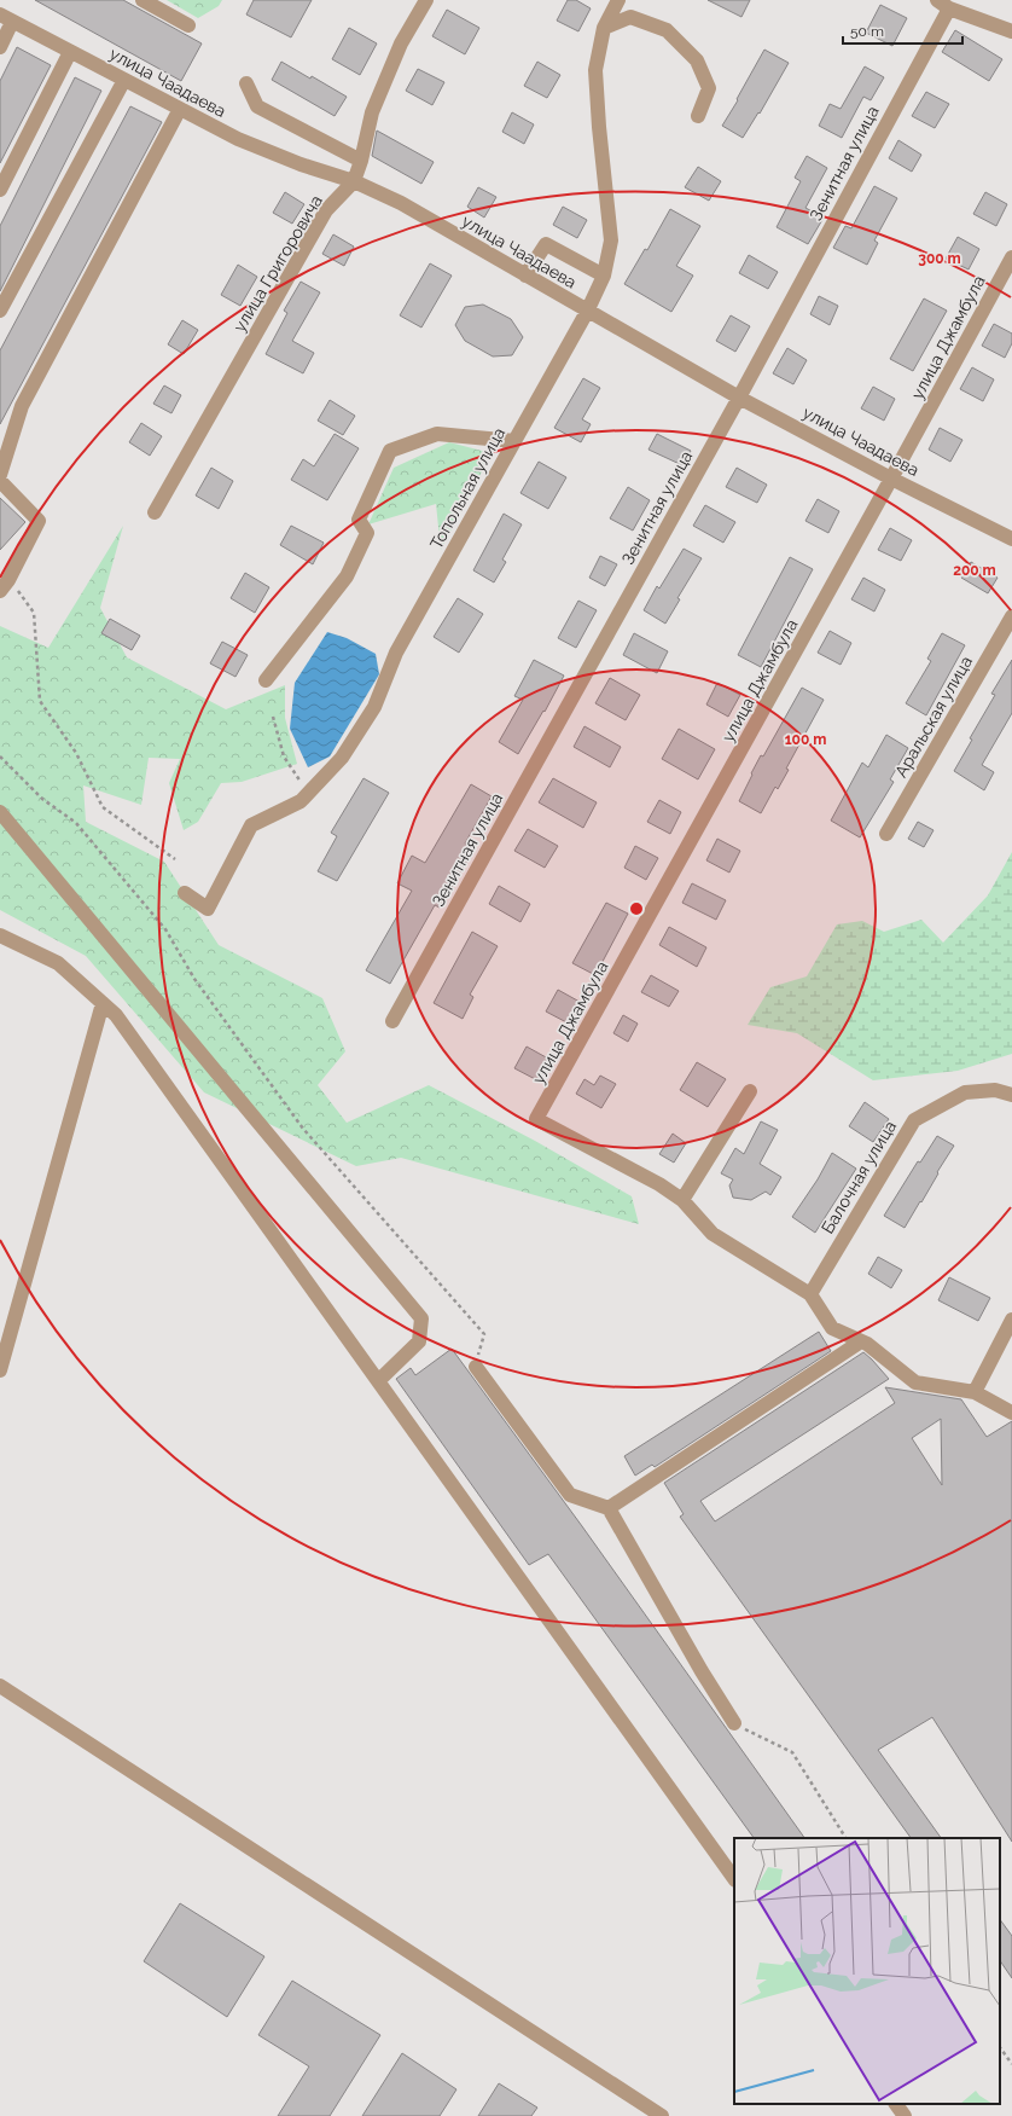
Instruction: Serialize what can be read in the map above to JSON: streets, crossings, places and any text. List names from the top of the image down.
{
  "streets": {
    "street": [
      "улица Чаадаева",
      "Зенитная улица",
      "улица Григоровича",
      "улица Джамбула",
      "Топольная улица",
      "Аральская улица",
      "Балочная улица"
    ]
  },
  "crossings": [
    ["улица Чаадаева", "Зенитная улица"],
    ["улица Чаадаева", "улица Григоровича"],
    ["улица Чаадаева", "улица Джамбула"],
    ["улица Чаадаева", "Топольная улица"]
  ],
  "scale_bar": "50 m",
  "rings": ["300 m", "200 m", "100 m"]
}
